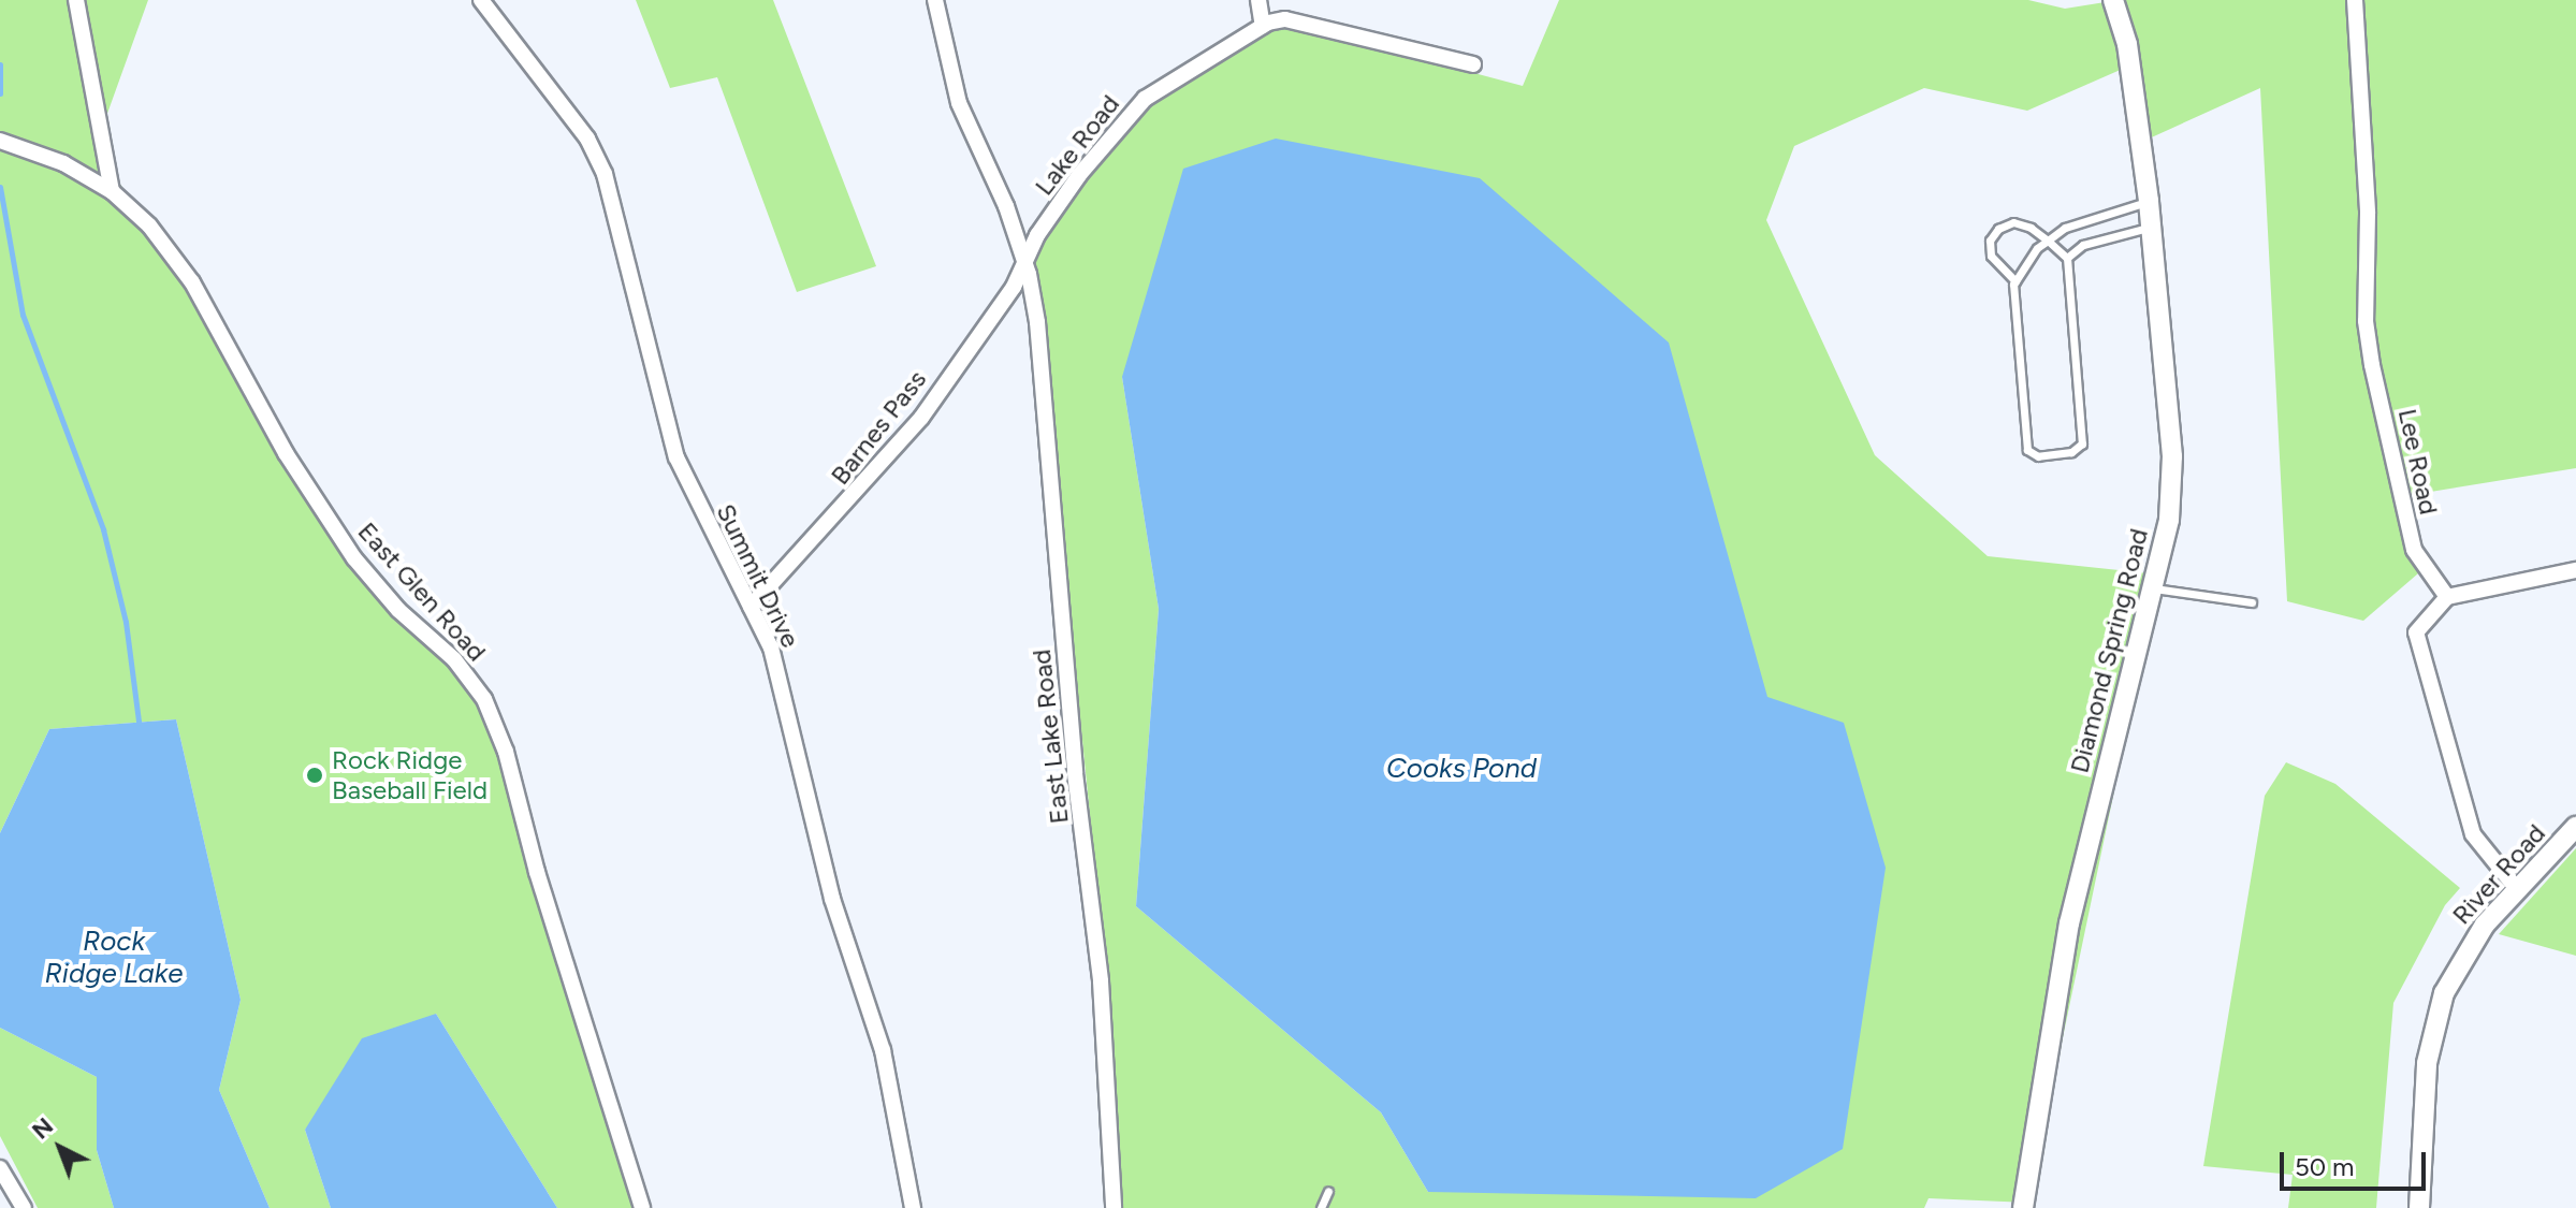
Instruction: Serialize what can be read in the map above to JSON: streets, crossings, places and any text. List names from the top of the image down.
{
  "streets": {
    "street": [
      "Lake Road",
      "Barnes Pass",
      "Lee Road",
      "Summit Drive",
      "East Glen Road",
      "Diamond Spring Road",
      "East Lake Road",
      "River Road"
    ]
  },
  "crossings": [
    ["Lake Road", "Barnes Pass"],
    ["Lake Road", "East Lake Road"],
    ["Barnes Pass", "Summit Drive"],
    ["Barnes Pass", "East Lake Road"]
  ],
  "water": ["Cooks Pond", "Rock Ridge Lake"],
  "places": ["Rock Ridge Baseball Field"],
  "scale_bar": "50 m",
  "north": "top left"
}
